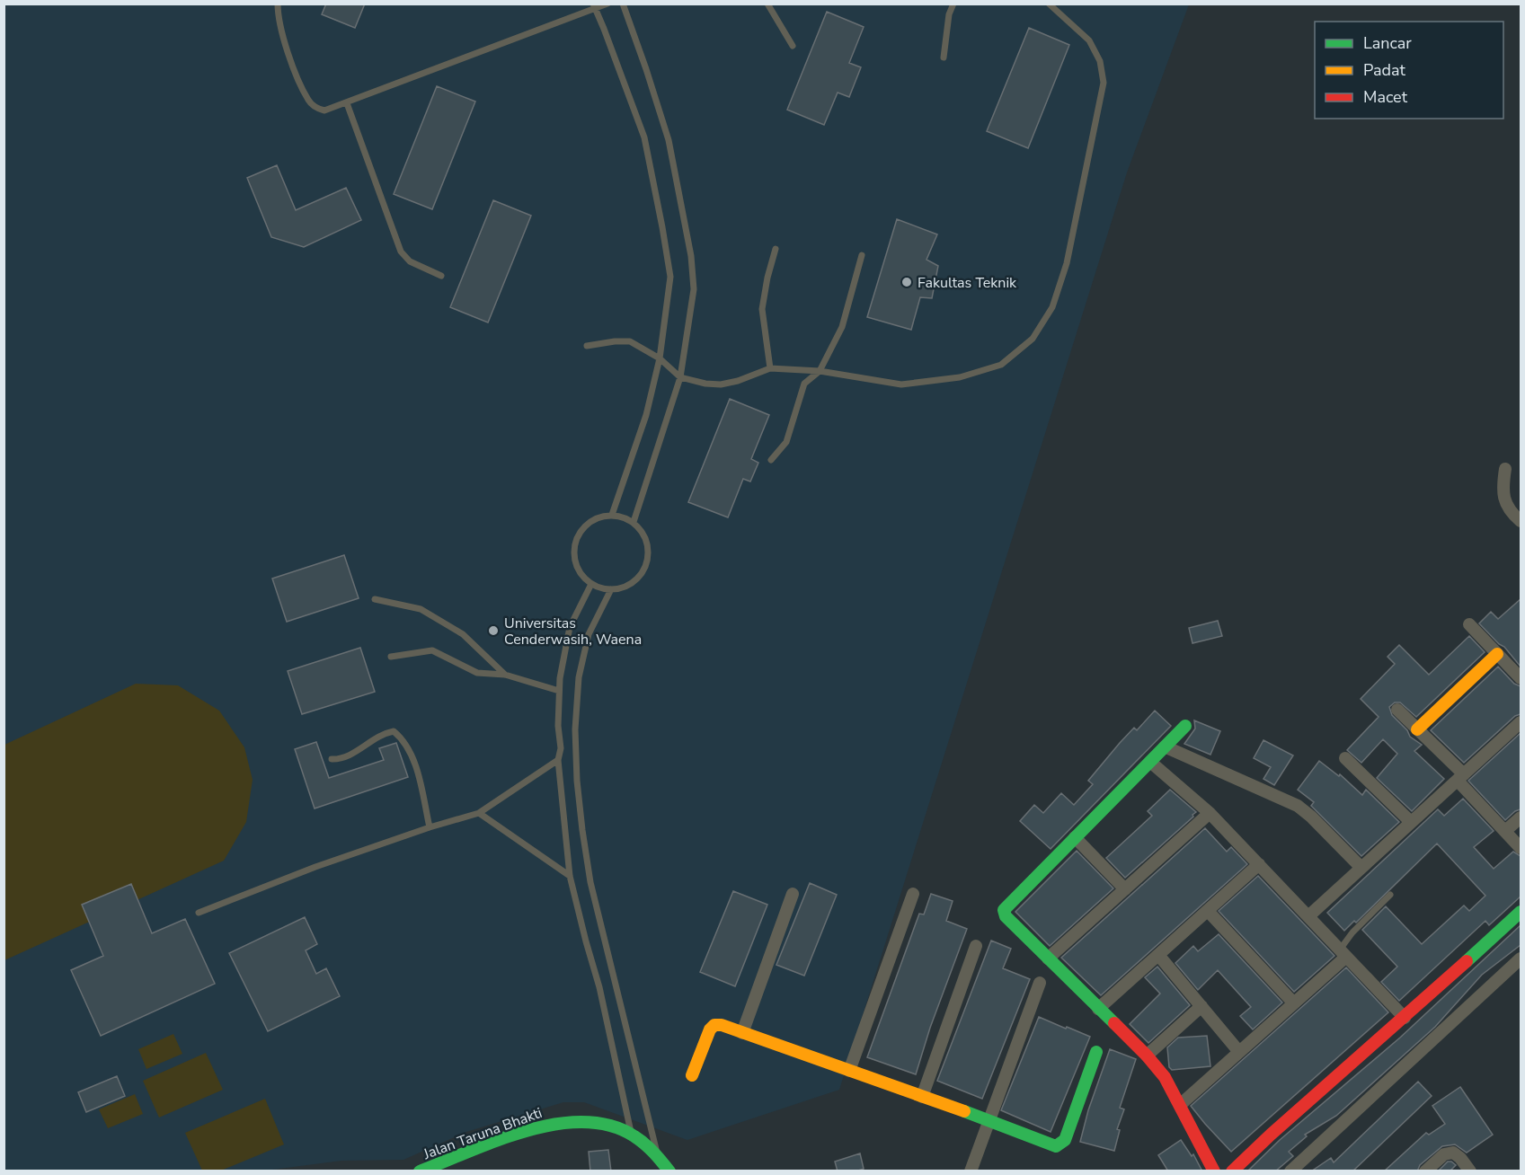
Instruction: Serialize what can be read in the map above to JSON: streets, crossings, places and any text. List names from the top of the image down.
{
  "streets": {
    "street": ["Jalan Taruna Bhakti"]
  },
  "places": ["Fakultas Teknik", "Universitas Cenderwasih, Waena"],
  "legend": ["Lancar", "Padat", "Macet"]
}
